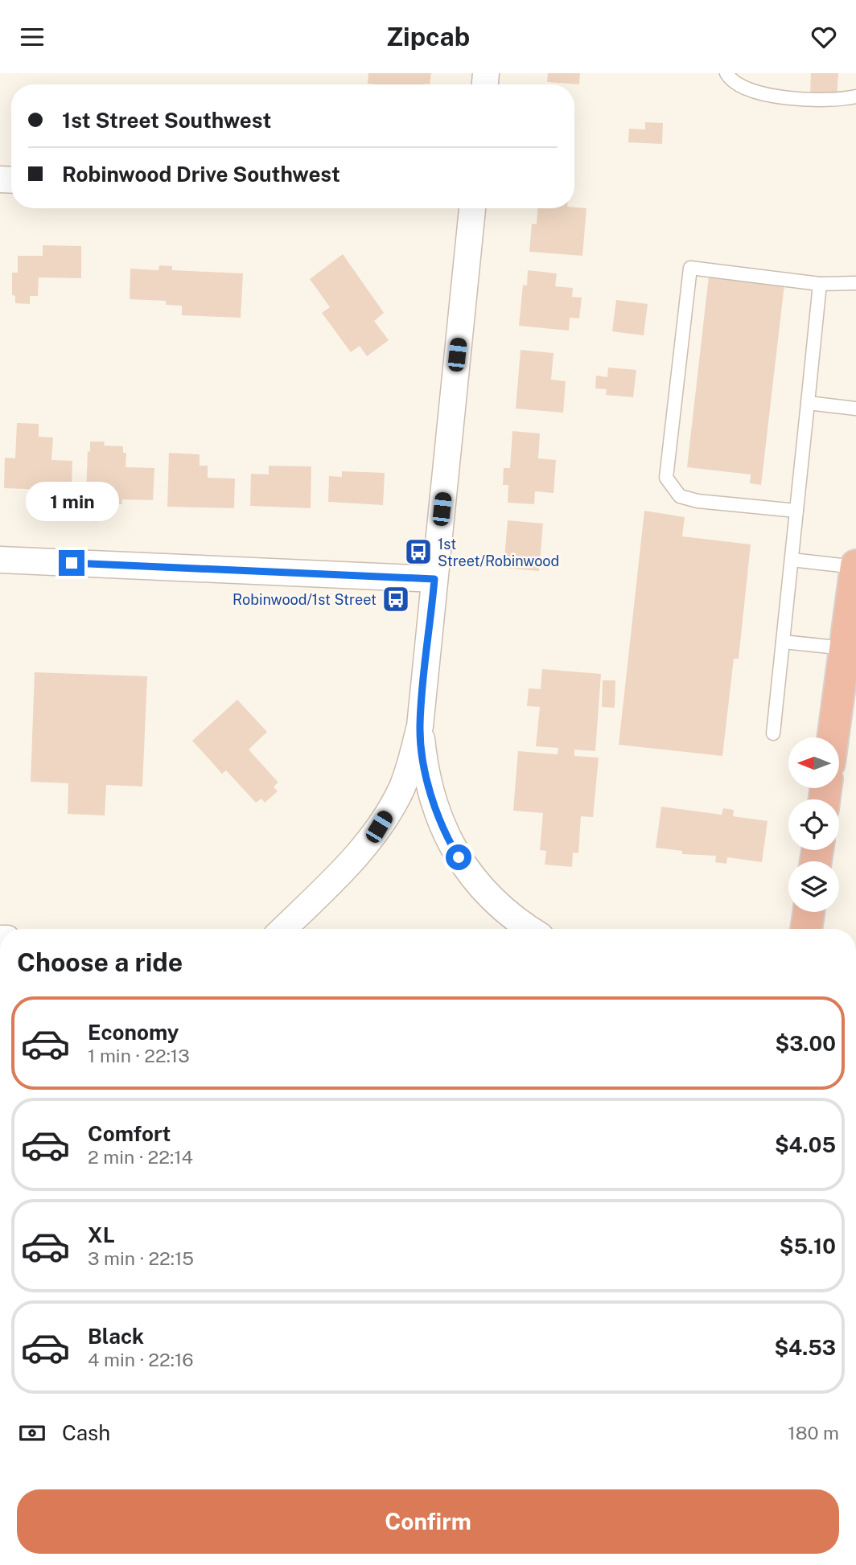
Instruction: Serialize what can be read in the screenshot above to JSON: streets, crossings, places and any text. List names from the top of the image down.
{
  "places": {
    "bus stop": ["1st Street/Robinwood", "Robinwood/1st Street"]
  },
  "north": "left",
  "page": {
    "header": "Zipcab",
    "banner": ["1st Street Southwest", "Robinwood Drive Southwest"],
    "bubble": "1 min",
    "heading": "Choose a ride",
    "list": [
      {
        "name": "Economy",
        "note": "1 min · 22:13",
        "value": "$3.00"
      },
      {
        "name": "Comfort",
        "note": "2 min · 22:14",
        "value": "$4.05"
      },
      {
        "name": "XL",
        "note": "3 min · 22:15",
        "value": "$5.10"
      },
      {
        "name": "Black",
        "note": "4 min · 22:16",
        "value": "$4.53"
      }
    ],
    "pay": ["Cash", "180 m"],
    "buttons": "Confirm"
  }
}
